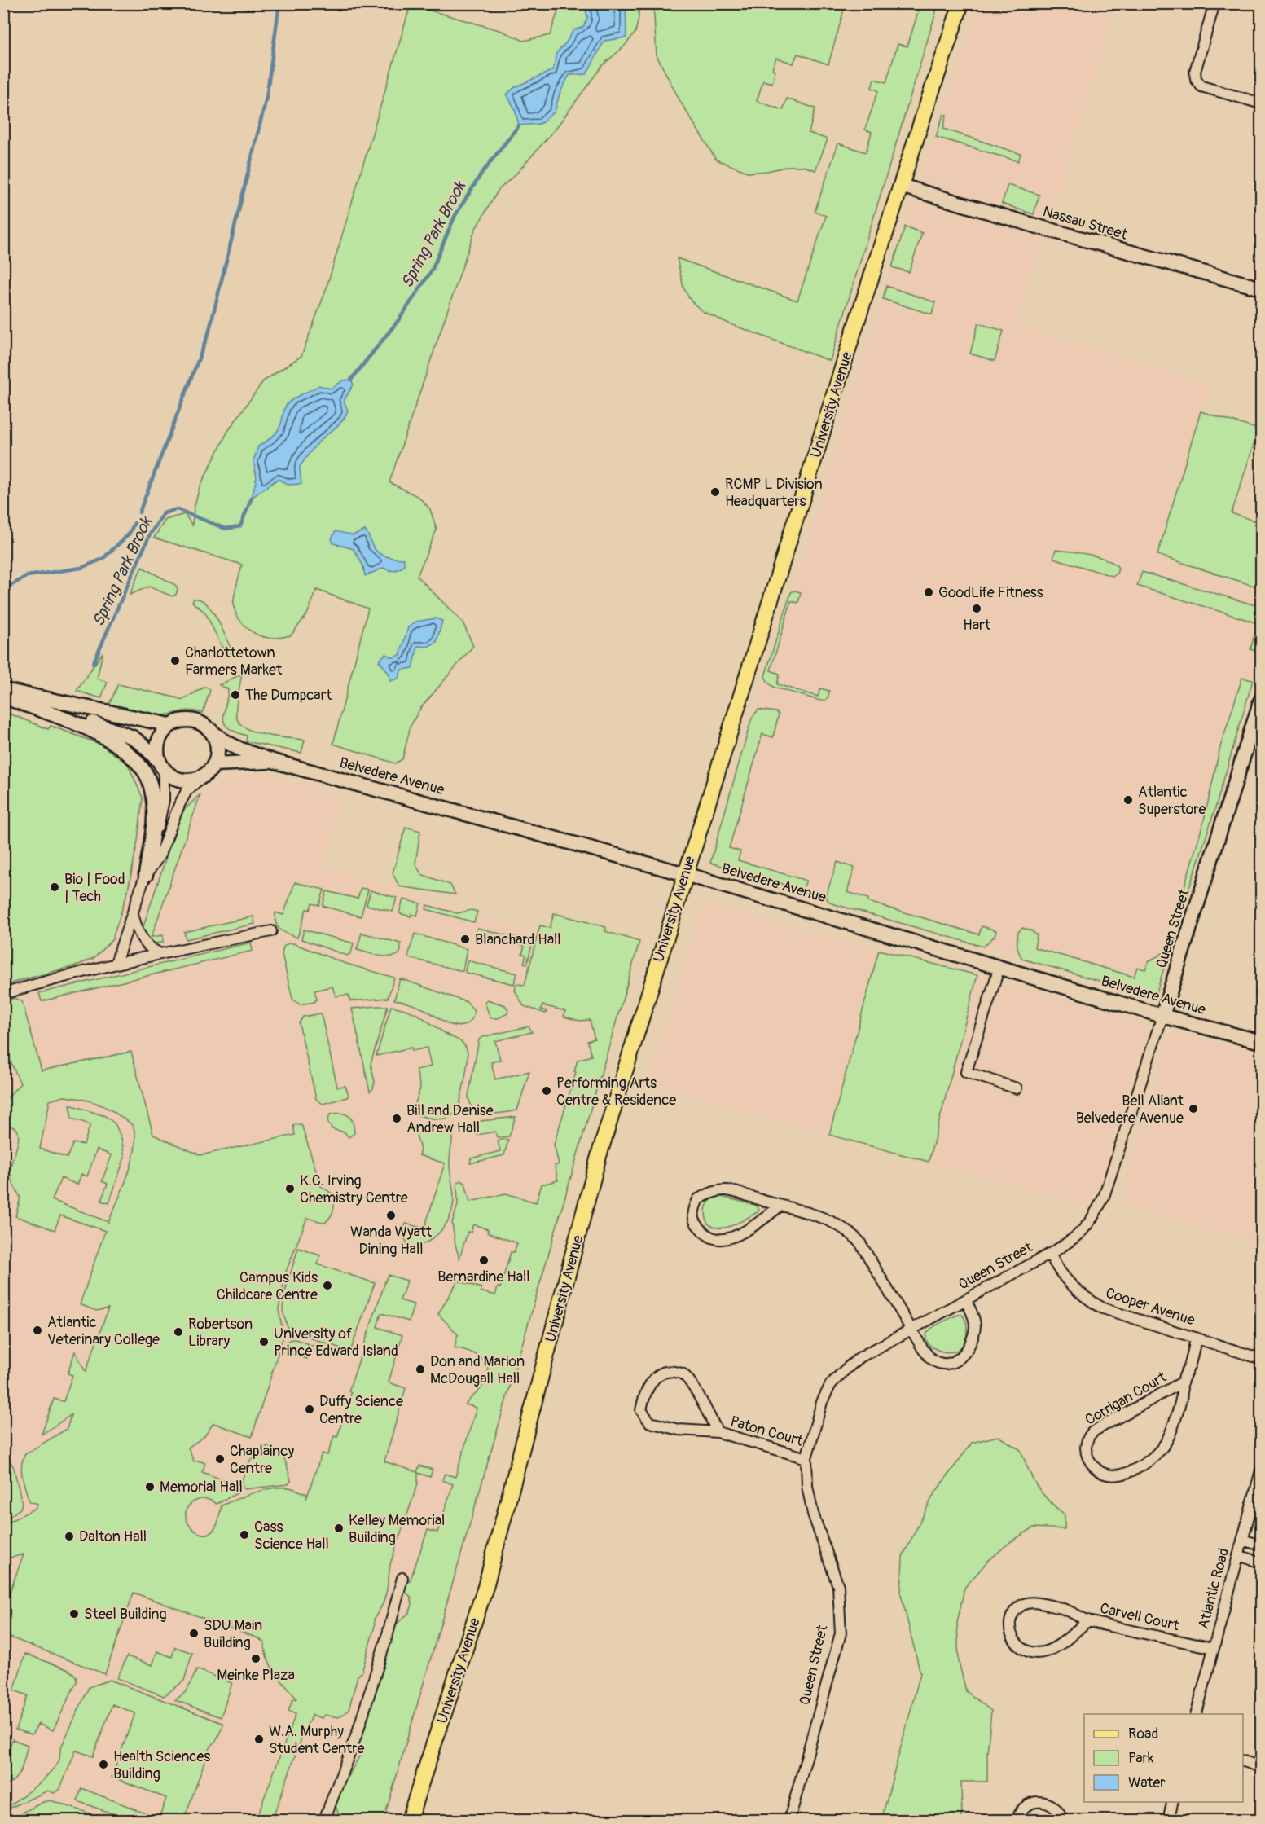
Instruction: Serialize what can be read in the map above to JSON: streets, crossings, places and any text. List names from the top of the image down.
{
  "streets": {
    "main road": [
      "Nassau Street",
      "University Avenue",
      "Belvedere Avenue",
      "Queen Street"
    ],
    "street": [
      "Cooper Avenue",
      "Corrigan Court",
      "Paton Court",
      "Atlantic Road",
      "Carvell Court"
    ]
  },
  "crossings": [
    ["Nassau Street", "University Avenue"],
    ["University Avenue", "Belvedere Avenue"],
    ["Belvedere Avenue", "Queen Street"],
    ["Queen Street", "Cooper Avenue"],
    ["Queen Street", "Paton Court"],
    ["Cooper Avenue", "Corrigan Court"],
    ["Atlantic Road", "Carvell Court"]
  ],
  "water": ["Spring Park Brook"],
  "places": [
    "RCMP L Division Headquarters",
    "GoodLife Fitness",
    "Hart",
    "Charlottetown Farmers Market",
    "The Dumpcart",
    "Atlantic Superstore",
    "Bio | Food | Tech",
    "Blanchard Hall",
    "Performing Arts Centre & Residence",
    "Bell Aliant Belvedere Avenue",
    "Bill and Denise Andrew Hall",
    "K.C. Irving Chemistry Centre",
    "Wanda Wyatt Dining Hall",
    "Bernardine Hall",
    "Campus Kids Childcare Centre",
    "Atlantic Veterinary College",
    "Robertson Library",
    "University of Prince Edward Island",
    "Don and Marion McDougall Hall",
    "Duffy Science Centre",
    "Chaplaincy Centre",
    "Memorial Hall",
    "Kelley Memorial Building",
    "Cass Science Hall",
    "Dalton Hall",
    "Steel Building",
    "SDU Main Building",
    "Meinke Plaza",
    "W.A. Murphy Student Centre",
    "Health Sciences Building"
  ],
  "legend": ["Road", "Park", "Water"]
}
